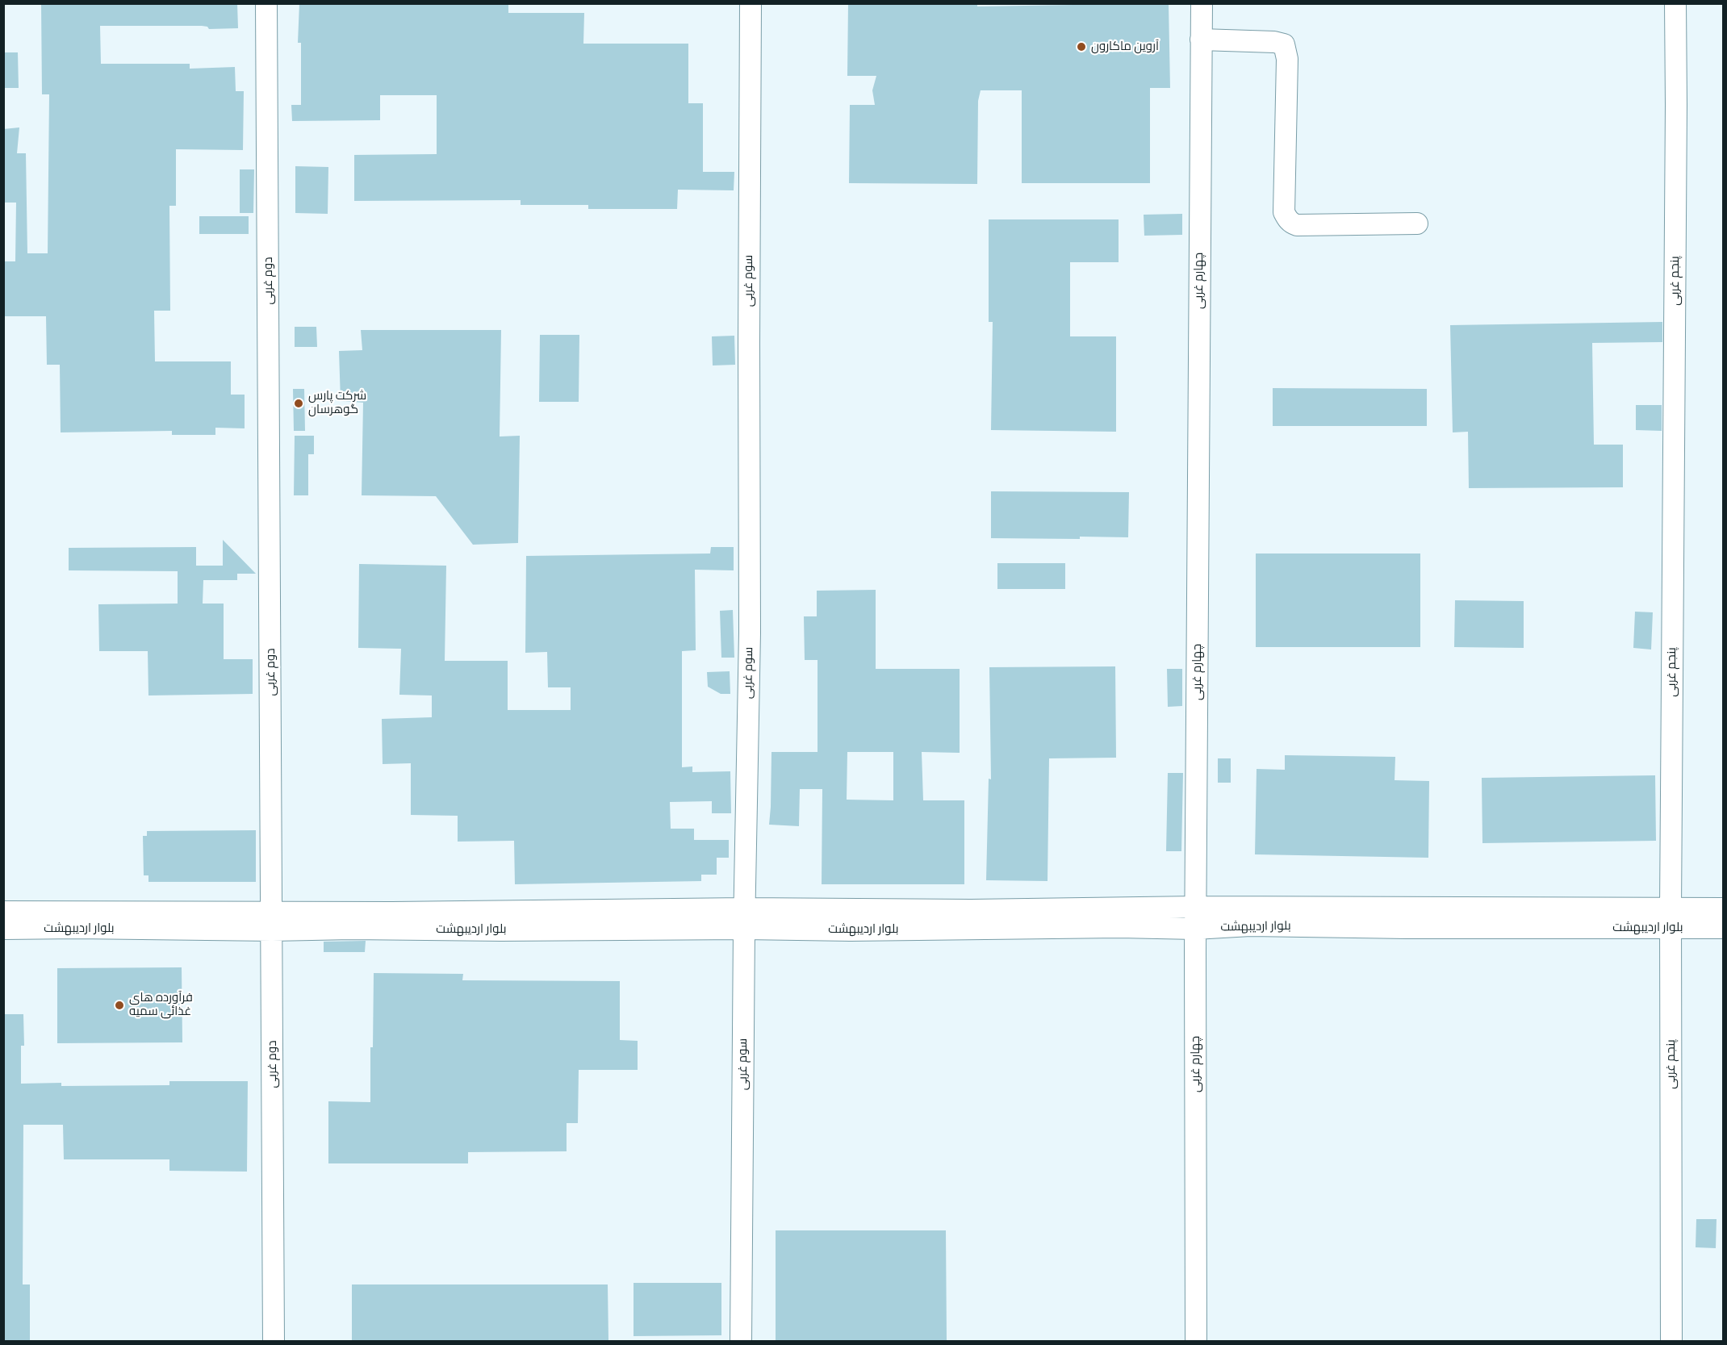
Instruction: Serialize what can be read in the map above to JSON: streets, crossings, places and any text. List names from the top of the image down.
{
  "streets": {
    "street": [
      "دوم غربی",
      "سوم غربی",
      "چهارم غربی",
      "پنجم غربی",
      "بلوار اردیبهشت"
    ]
  },
  "crossings": [
    ["دوم غربی", "بلوار اردیبهشت"],
    ["سوم غربی", "بلوار اردیبهشت"],
    ["چهارم غربی", "بلوار اردیبهشت"],
    ["پنجم غربی", "بلوار اردیبهشت"]
  ],
  "places": ["آروین ماکارون", "شرکت پارس گوهرسان", "فرآورده های غذائی سمیه"]
}
